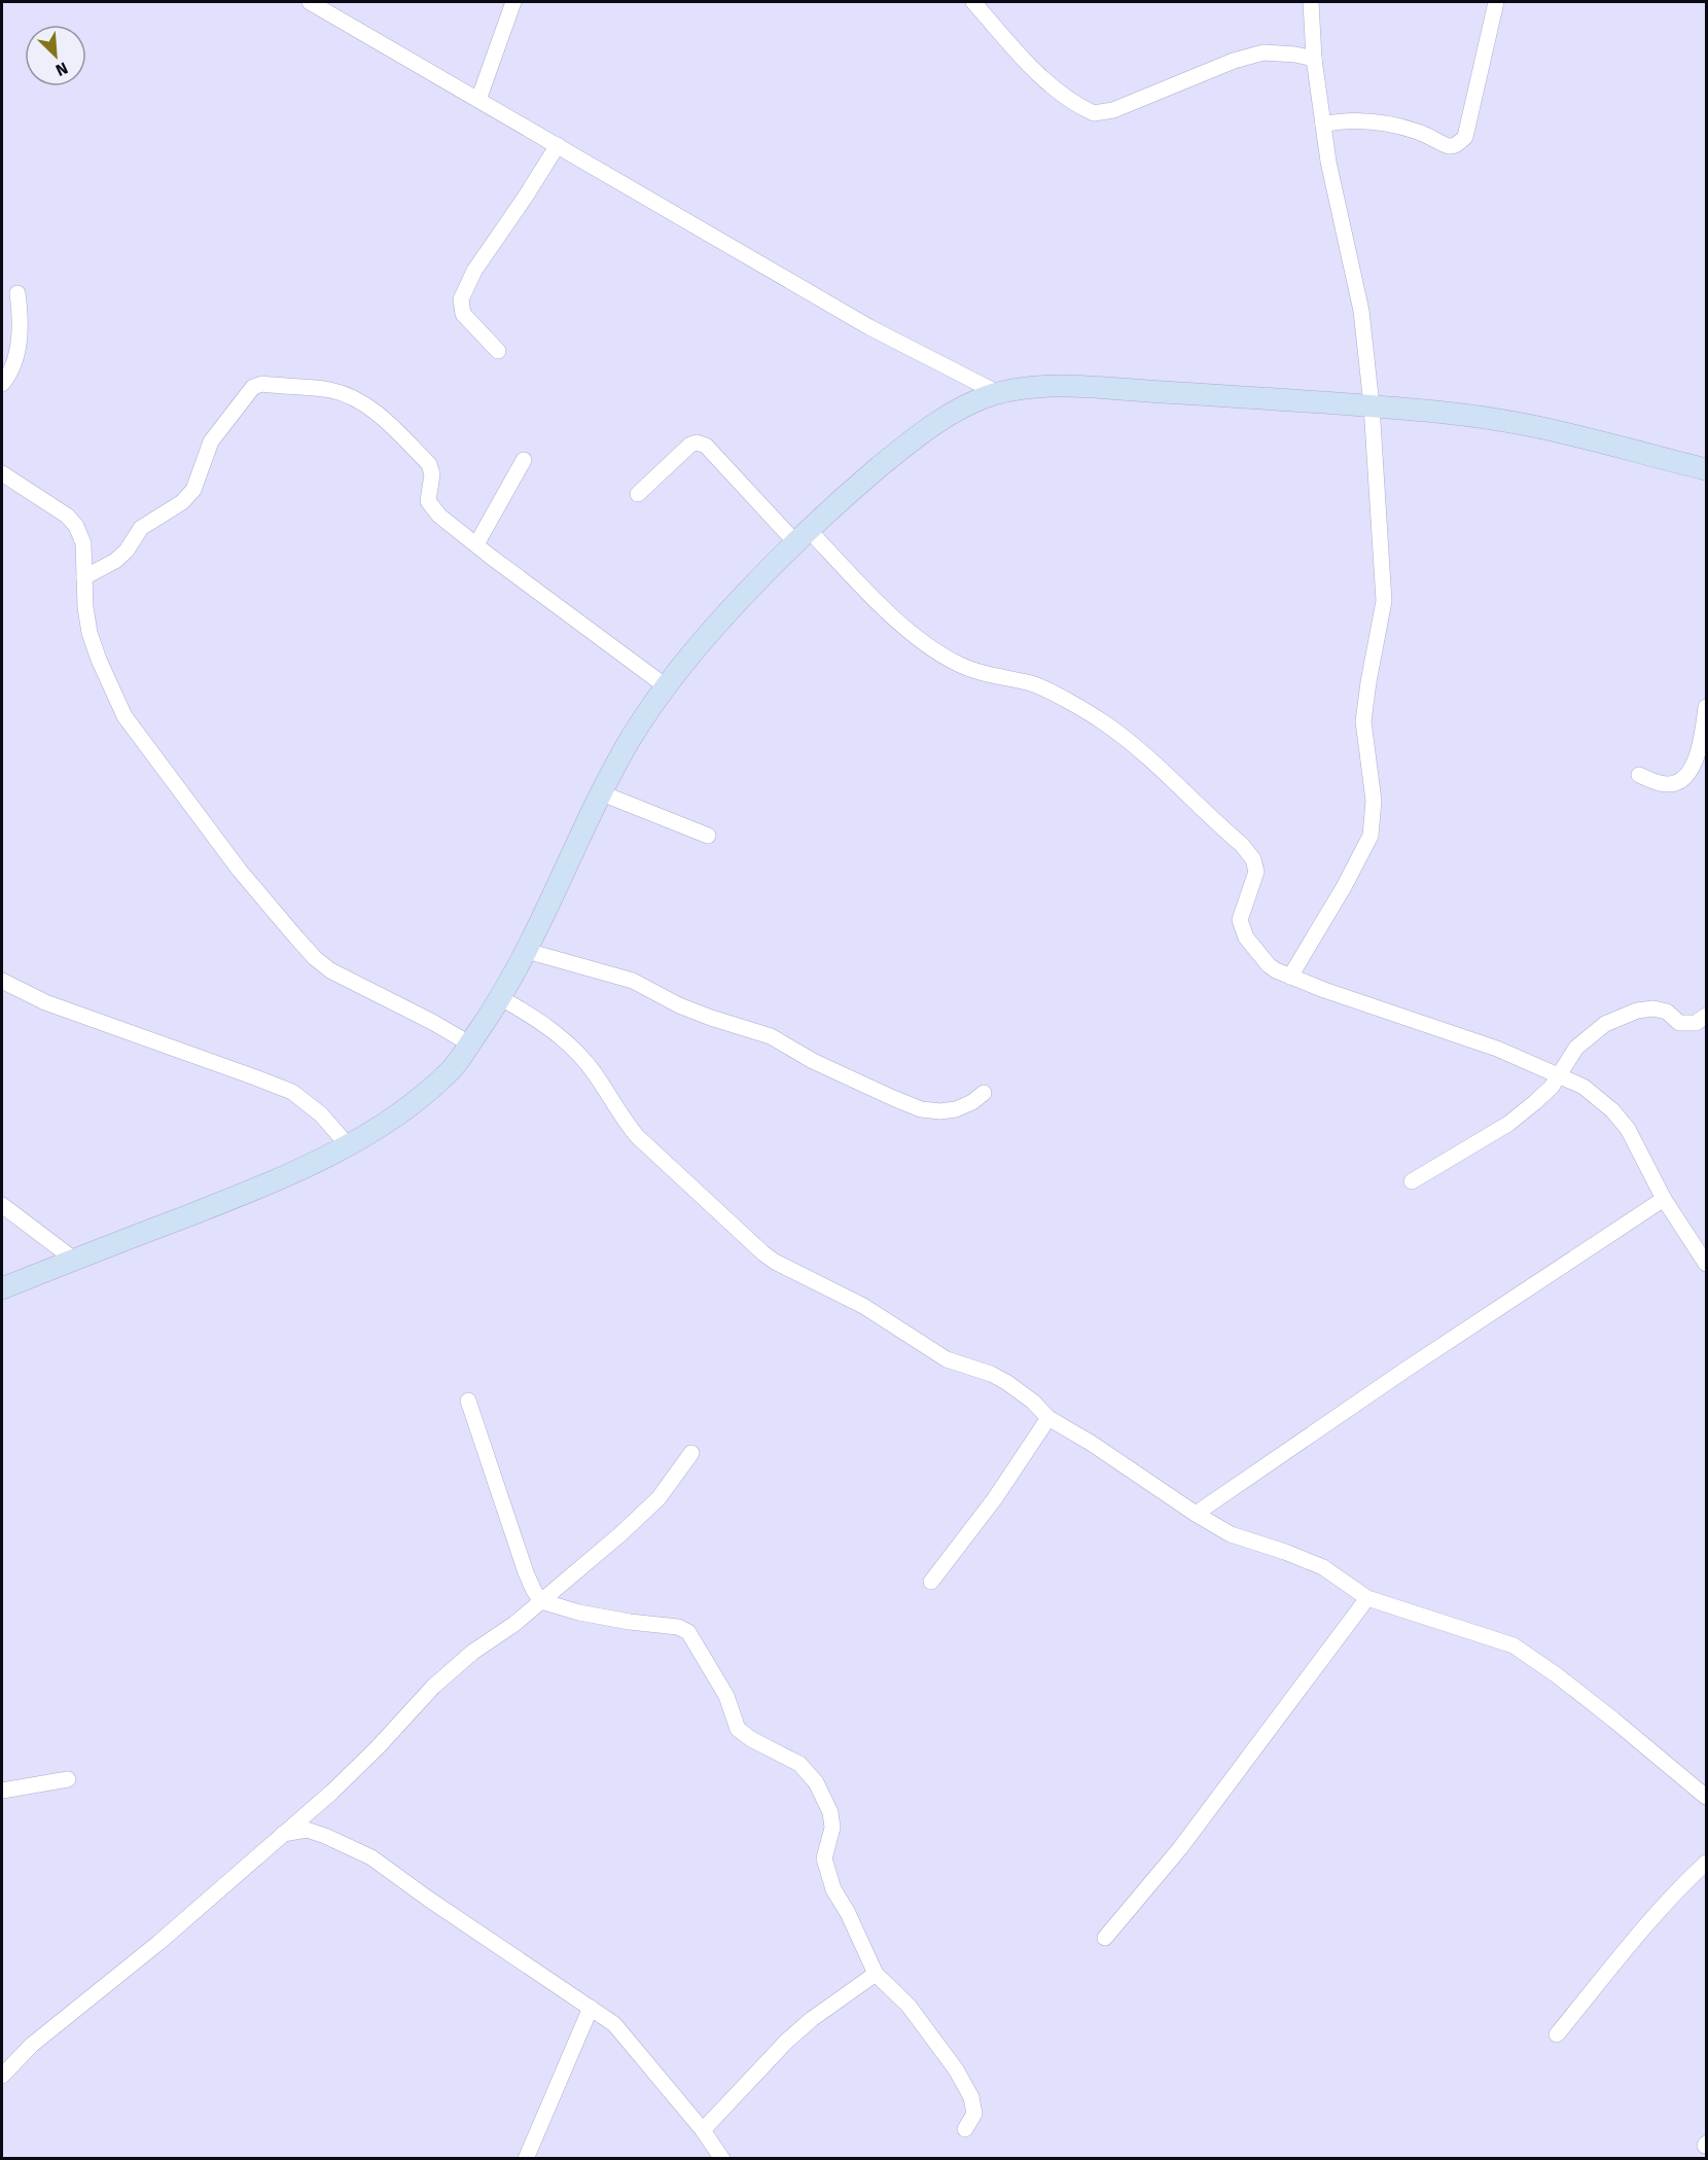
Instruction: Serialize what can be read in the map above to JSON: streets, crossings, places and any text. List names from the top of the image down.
{
  "north": "bottom right"
}
